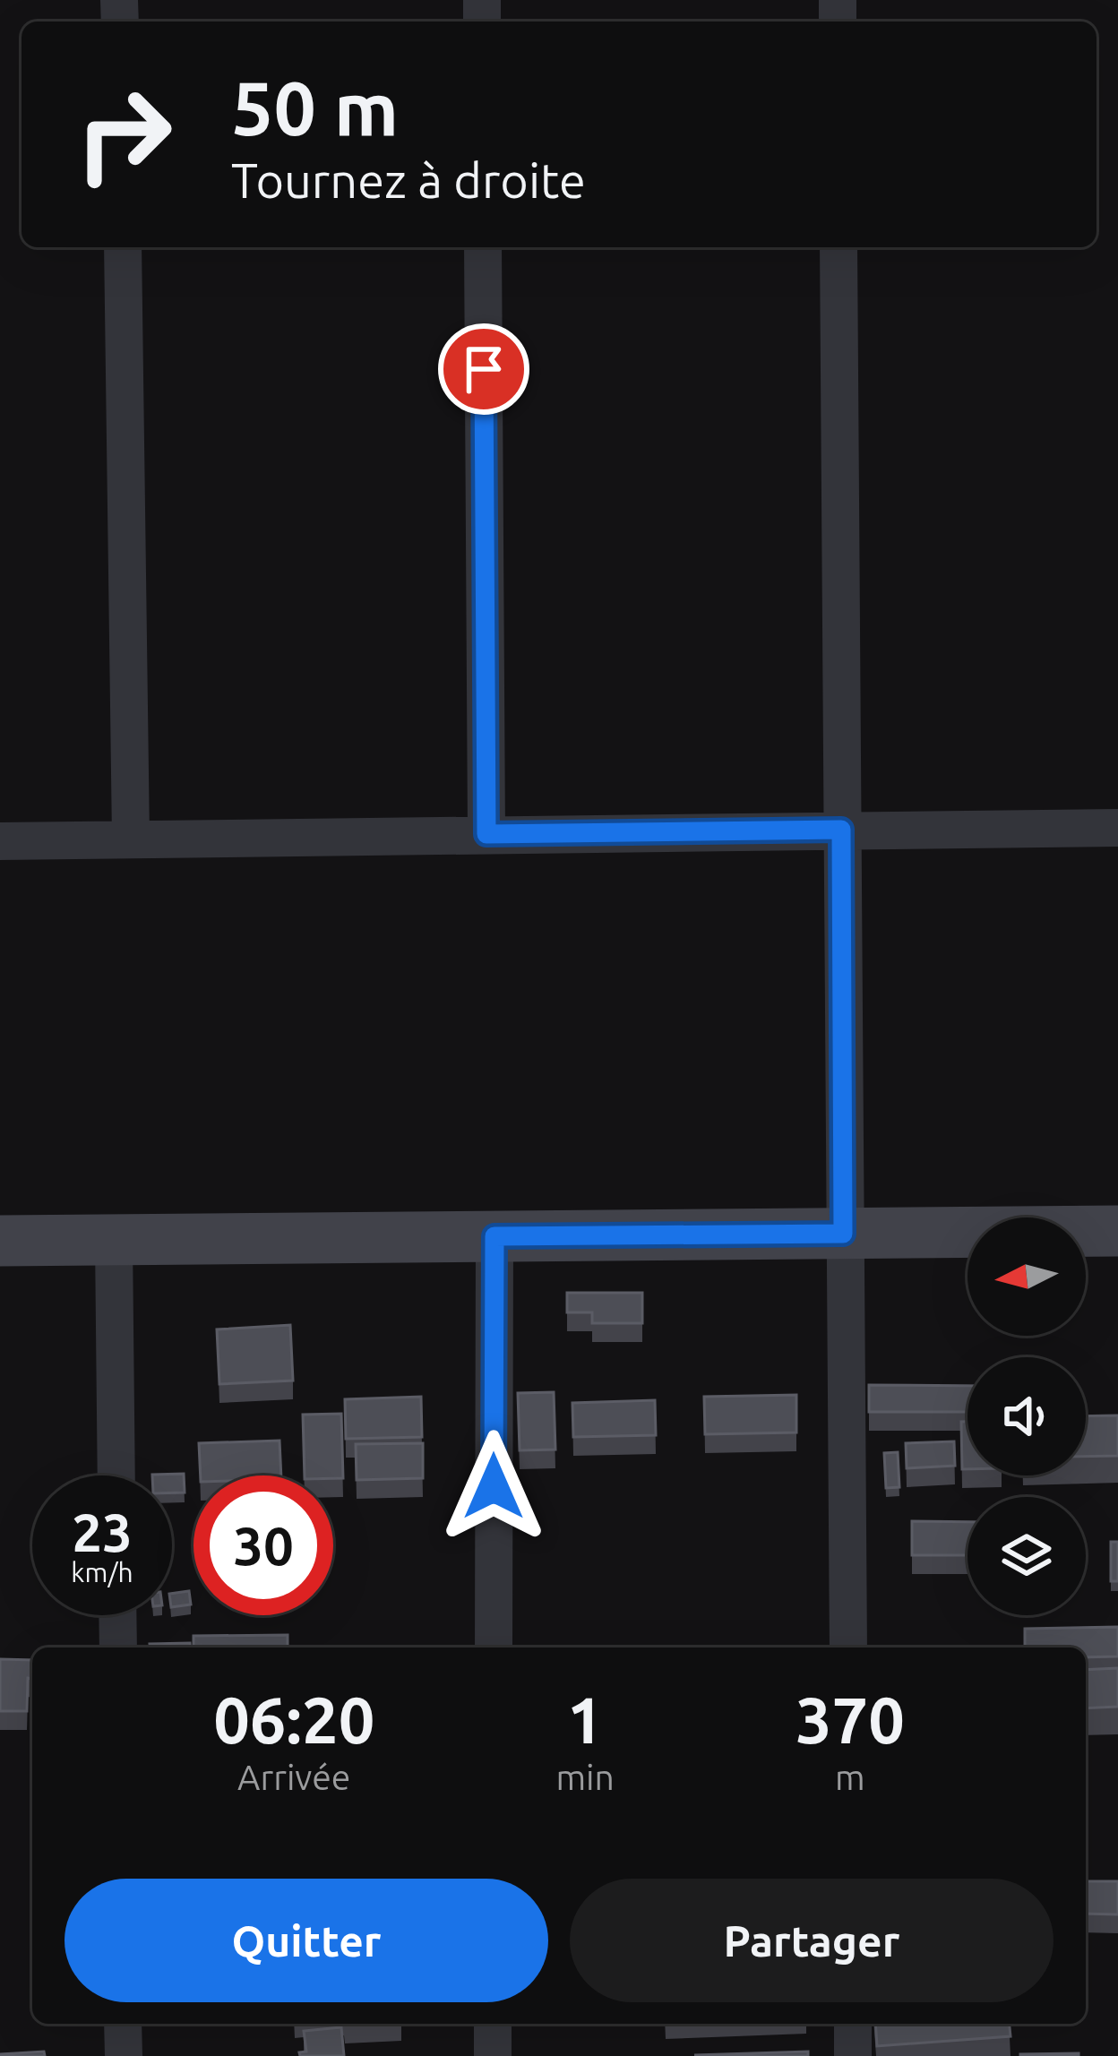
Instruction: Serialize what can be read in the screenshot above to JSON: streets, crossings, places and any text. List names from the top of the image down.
{
  "north": "left",
  "page": {
    "turn": ["50 m", "Tournez à droite"],
    "speed": "23 km/h",
    "limit": "30",
    "eta": [
      "06:20",
      "Arrivée",
      "1",
      "min",
      "370",
      "m"
    ],
    "buttons": ["Quitter", "Partager"]
  }
}
